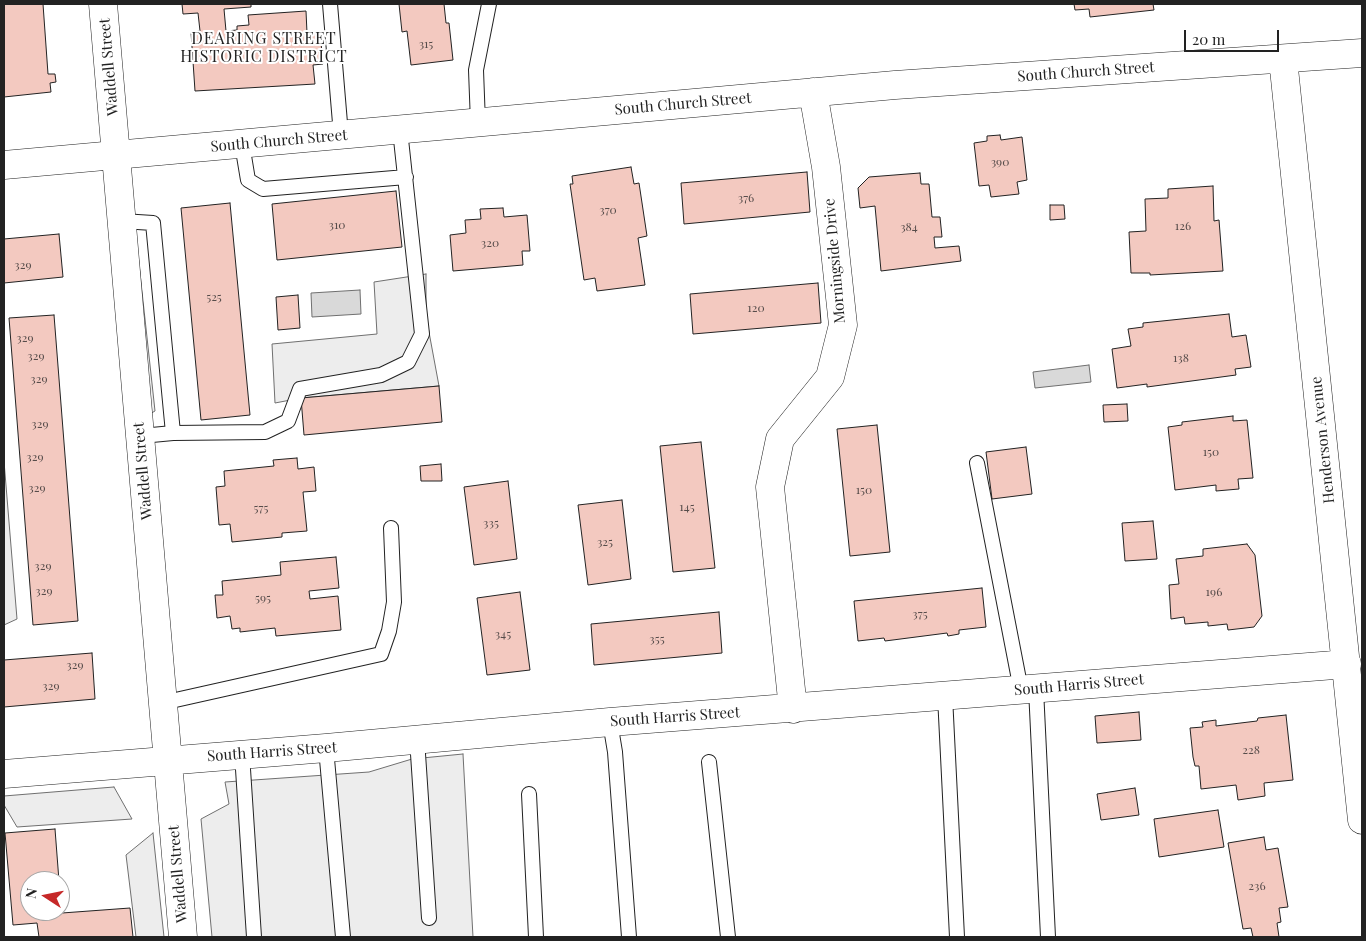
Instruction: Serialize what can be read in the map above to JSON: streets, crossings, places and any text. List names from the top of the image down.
{
  "streets": {
    "street": [
      "Waddell Street",
      "South Church Street",
      "Morningside Drive",
      "Henderson Avenue",
      "South Harris Street"
    ]
  },
  "crossings": [
    ["Waddell Street", "South Church Street"],
    ["Waddell Street", "South Harris Street"],
    ["South Church Street", "Morningside Drive"],
    ["South Church Street", "Henderson Avenue"],
    ["Morningside Drive", "South Harris Street"],
    ["Henderson Avenue", "South Harris Street"]
  ],
  "districts": ["DEARING STREET HISTORIC DISTRICT"],
  "house_numbers": [
    "315",
    "390",
    "376",
    "370",
    "310",
    "126",
    "384",
    "320",
    "329",
    "525",
    "120",
    "329",
    "329",
    "138",
    "329",
    "329",
    "150",
    "329",
    "329",
    "150",
    "145",
    "575",
    "335",
    "325",
    "329",
    "329",
    "196",
    "595",
    "375",
    "345",
    "355",
    "329",
    "329",
    "228",
    "236"
  ],
  "scale_bar": "20 m",
  "north": "left"
}
